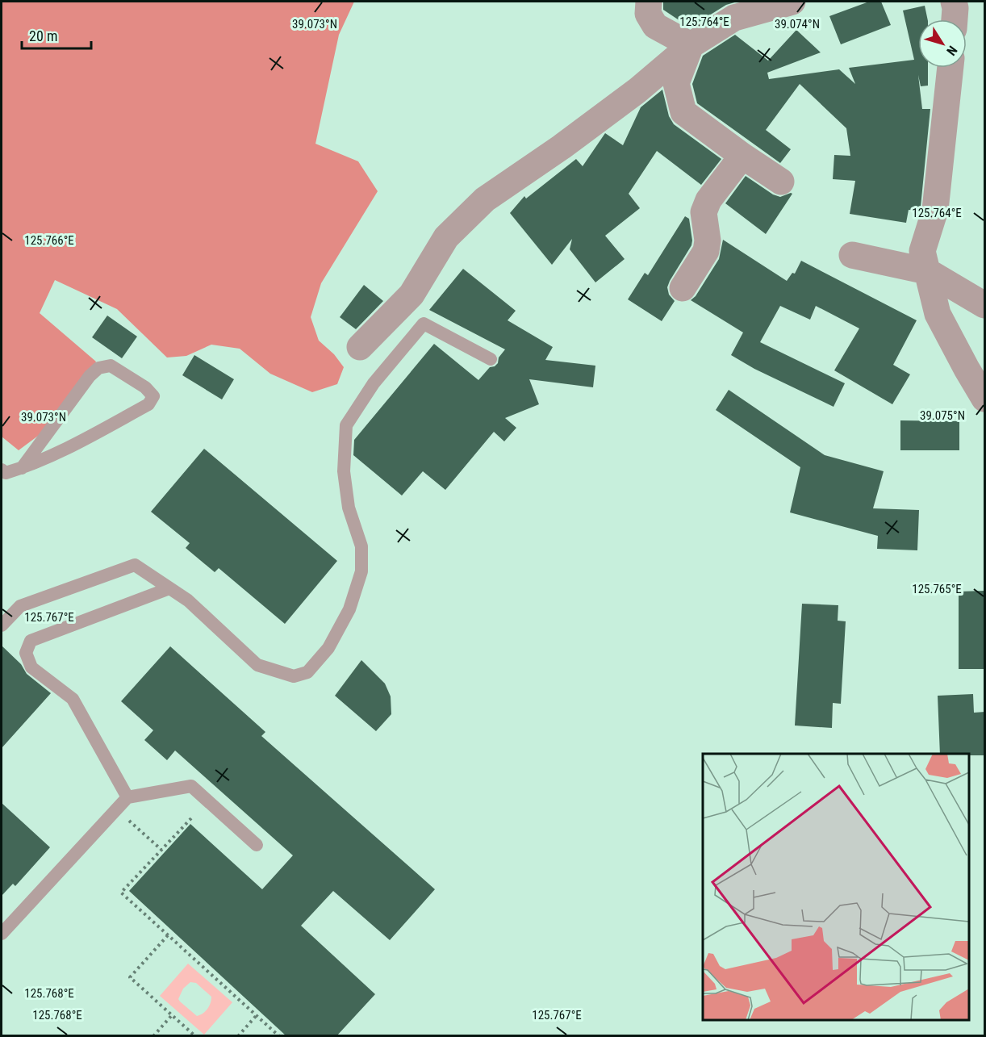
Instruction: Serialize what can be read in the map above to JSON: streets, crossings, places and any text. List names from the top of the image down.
{
  "scale_bar": "20 m",
  "north": "bottom right",
  "coordinates": [
    "125.764°E",
    "39.073°N",
    "39.074°N",
    "125.766°E",
    "39.075°N",
    "125.765°E",
    "125.767°E",
    "125.768°E"
  ]
}
